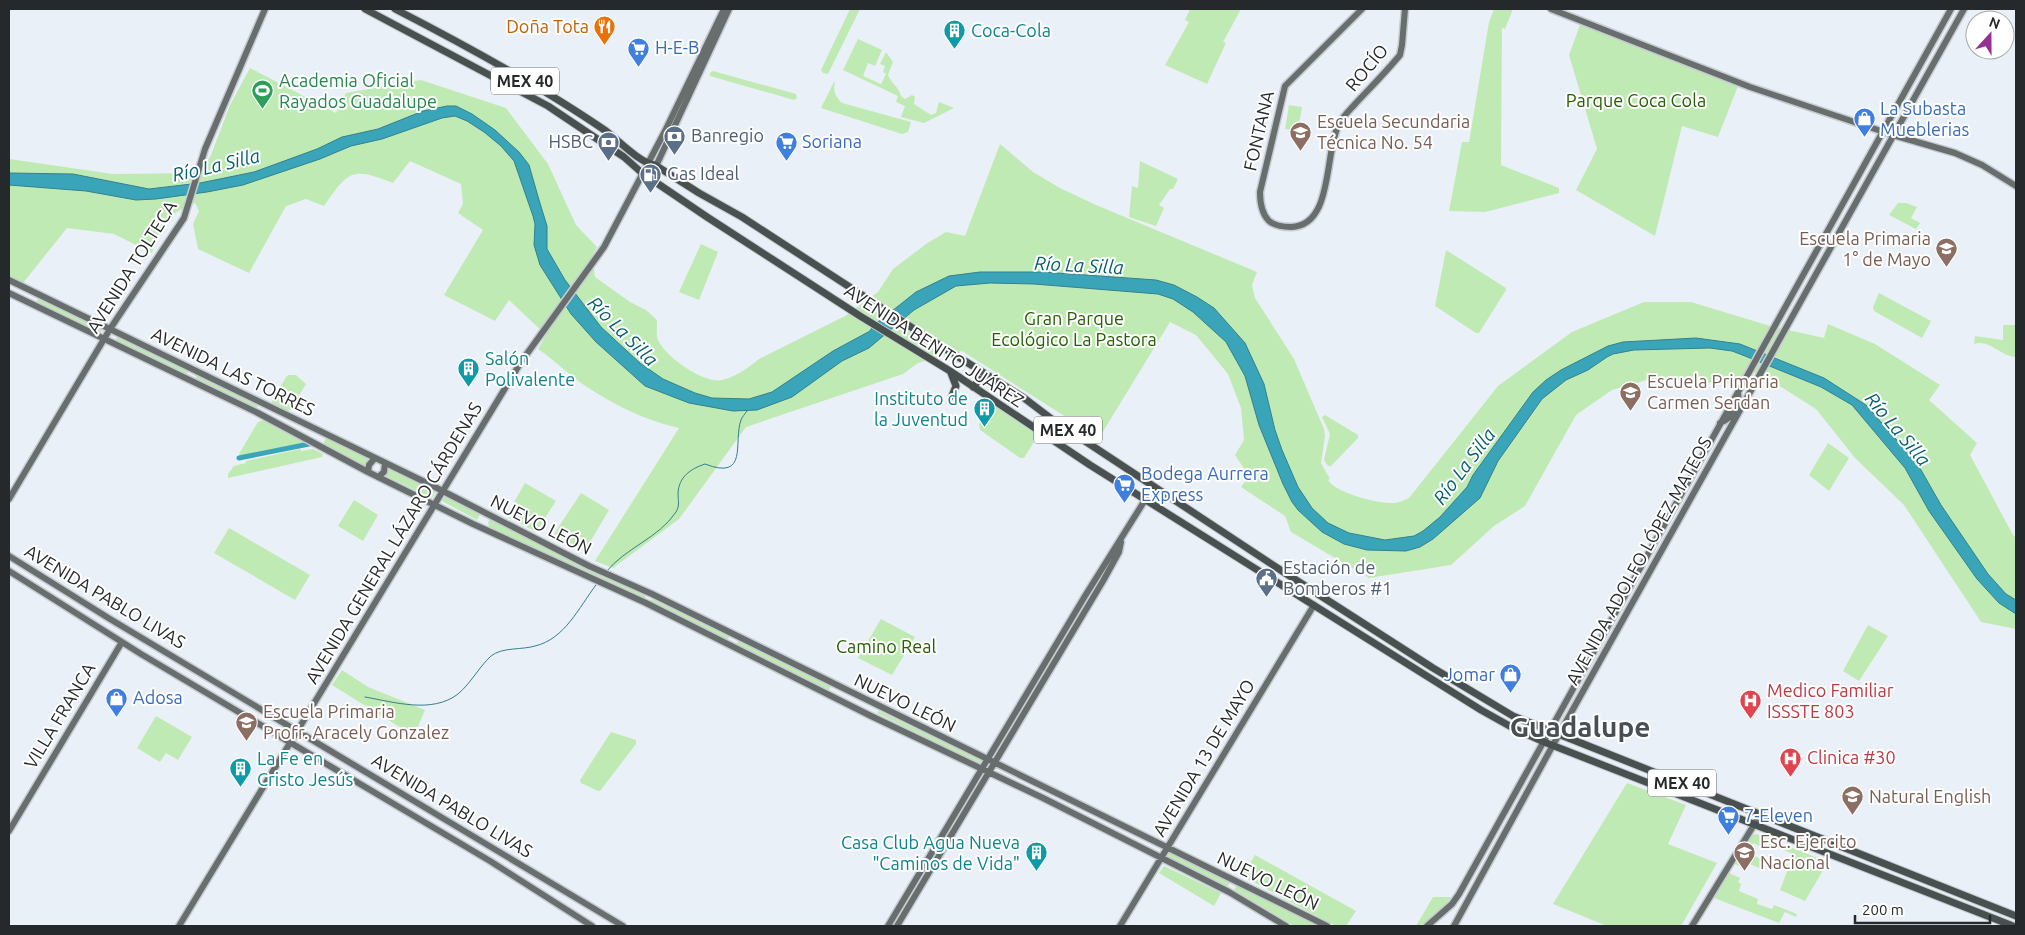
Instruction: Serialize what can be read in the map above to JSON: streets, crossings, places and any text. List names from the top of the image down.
{
  "streets": {
    "main road": ["MEX 40", "AVENIDA BENITO JUÁREZ"],
    "street": [
      "ROCÍO",
      "FONTANA",
      "AVENIDA TOLTECA",
      "AVENIDA LAS TORRES",
      "NUEVO LEÓN",
      "AVENIDA GENERAL LÁZARO CÁRDENAS",
      "AVENIDA ADOLFO LÓPEZ MATEOS",
      "AVENIDA PABLO LIVAS",
      "VILLA FRANCA",
      "AVENIDA 13 DE MAYO"
    ]
  },
  "crossings": [
    ["ROCÍO", "FONTANA"],
    ["MEX 40", "AVENIDA BENITO JUÁREZ"],
    ["MEX 40", "AVENIDA GENERAL LÁZARO CÁRDENAS"],
    ["AVENIDA TOLTECA", "AVENIDA LAS TORRES"],
    ["AVENIDA BENITO JUÁREZ", "AVENIDA GENERAL LÁZARO CÁRDENAS"],
    ["AVENIDA BENITO JUÁREZ", "AVENIDA ADOLFO LÓPEZ MATEOS"],
    ["AVENIDA BENITO JUÁREZ", "AVENIDA 13 DE MAYO"],
    ["AVENIDA LAS TORRES", "NUEVO LEÓN"],
    ["AVENIDA LAS TORRES", "AVENIDA GENERAL LÁZARO CÁRDENAS"],
    ["NUEVO LEÓN", "AVENIDA GENERAL LÁZARO CÁRDENAS"],
    ["NUEVO LEÓN", "AVENIDA 13 DE MAYO"],
    ["AVENIDA GENERAL LÁZARO CÁRDENAS", "AVENIDA PABLO LIVAS"],
    ["AVENIDA PABLO LIVAS", "VILLA FRANCA"]
  ],
  "districts": ["Guadalupe"],
  "water": ["Río La Silla"],
  "parks": ["Parque Coca Cola", "Gran Parque Ecológico La Pastora", "Camino Real"],
  "places": {
    "restaurant": ["Doña Tota"],
    "building": [
      "Coca-Cola",
      "Salón Polivalente",
      "Instituto de la Juventud",
      "La Fe en Cristo Jesús",
      "Casa Club Agua Nueva \"Caminos de Vida\""
    ],
    "supermarket": [
      "H-E-B",
      "Soriana",
      "Bodega Aurrera Express",
      "7-Eleven"
    ],
    "sports": ["Academia Oficial Rayados Guadalupe"],
    "shop": ["La Subasta Mueblerias", "Jomar", "Adosa"],
    "school or university": [
      "Escuela Secundaria Técnica No. 54",
      "Escuela Primaria 1° de Mayo",
      "Escuela Primaria Carmen Serdan",
      "Escuela Primaria Profr. Aracely Gonzalez",
      "Natural English",
      "Esc. Ejercito Nacional"
    ],
    "bank": ["Banregio", "HSBC"],
    "fuel station": ["Gas Ideal"],
    "public building": ["Estación de Bomberos #1"],
    "hospital": ["Medico Familiar ISSSTE 803", "Clinica #30"]
  },
  "scale_bar": "200 m",
  "north": "top"
}
